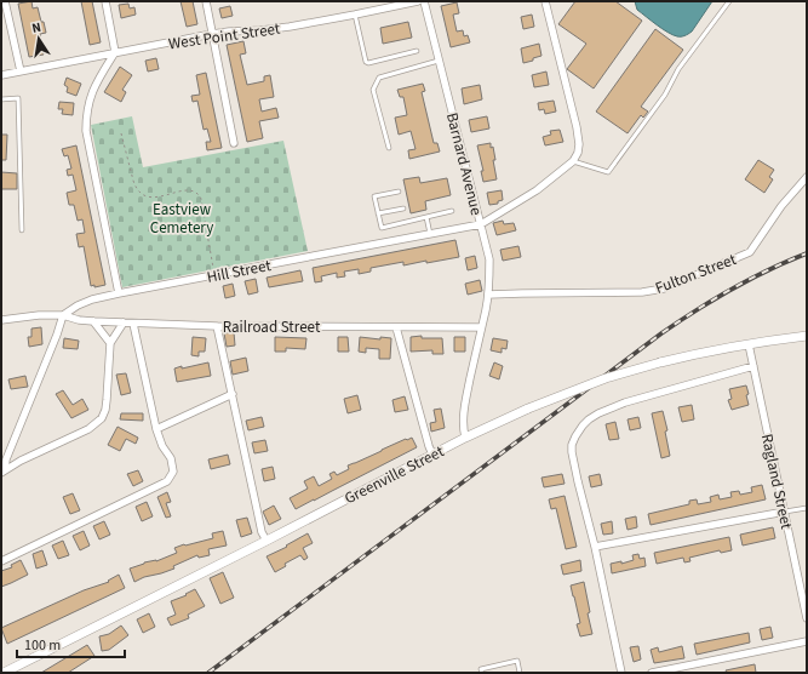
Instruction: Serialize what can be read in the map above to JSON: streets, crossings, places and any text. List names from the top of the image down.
{
  "streets": {
    "street": [
      "West Point Street",
      "Barnard Avenue",
      "Hill Street",
      "Fulton Street",
      "Railroad Street",
      "Greenville Street",
      "Ragland Street"
    ]
  },
  "crossings": [
    ["Barnard Avenue", "Hill Street"],
    ["Barnard Avenue", "Fulton Street"],
    ["Barnard Avenue", "Railroad Street"],
    ["Barnard Avenue", "Greenville Street"],
    ["Hill Street", "Railroad Street"],
    ["Greenville Street", "Ragland Street"]
  ],
  "parks": ["Eastview Cemetery"],
  "scale_bar": "100 m",
  "north": "top"
}
